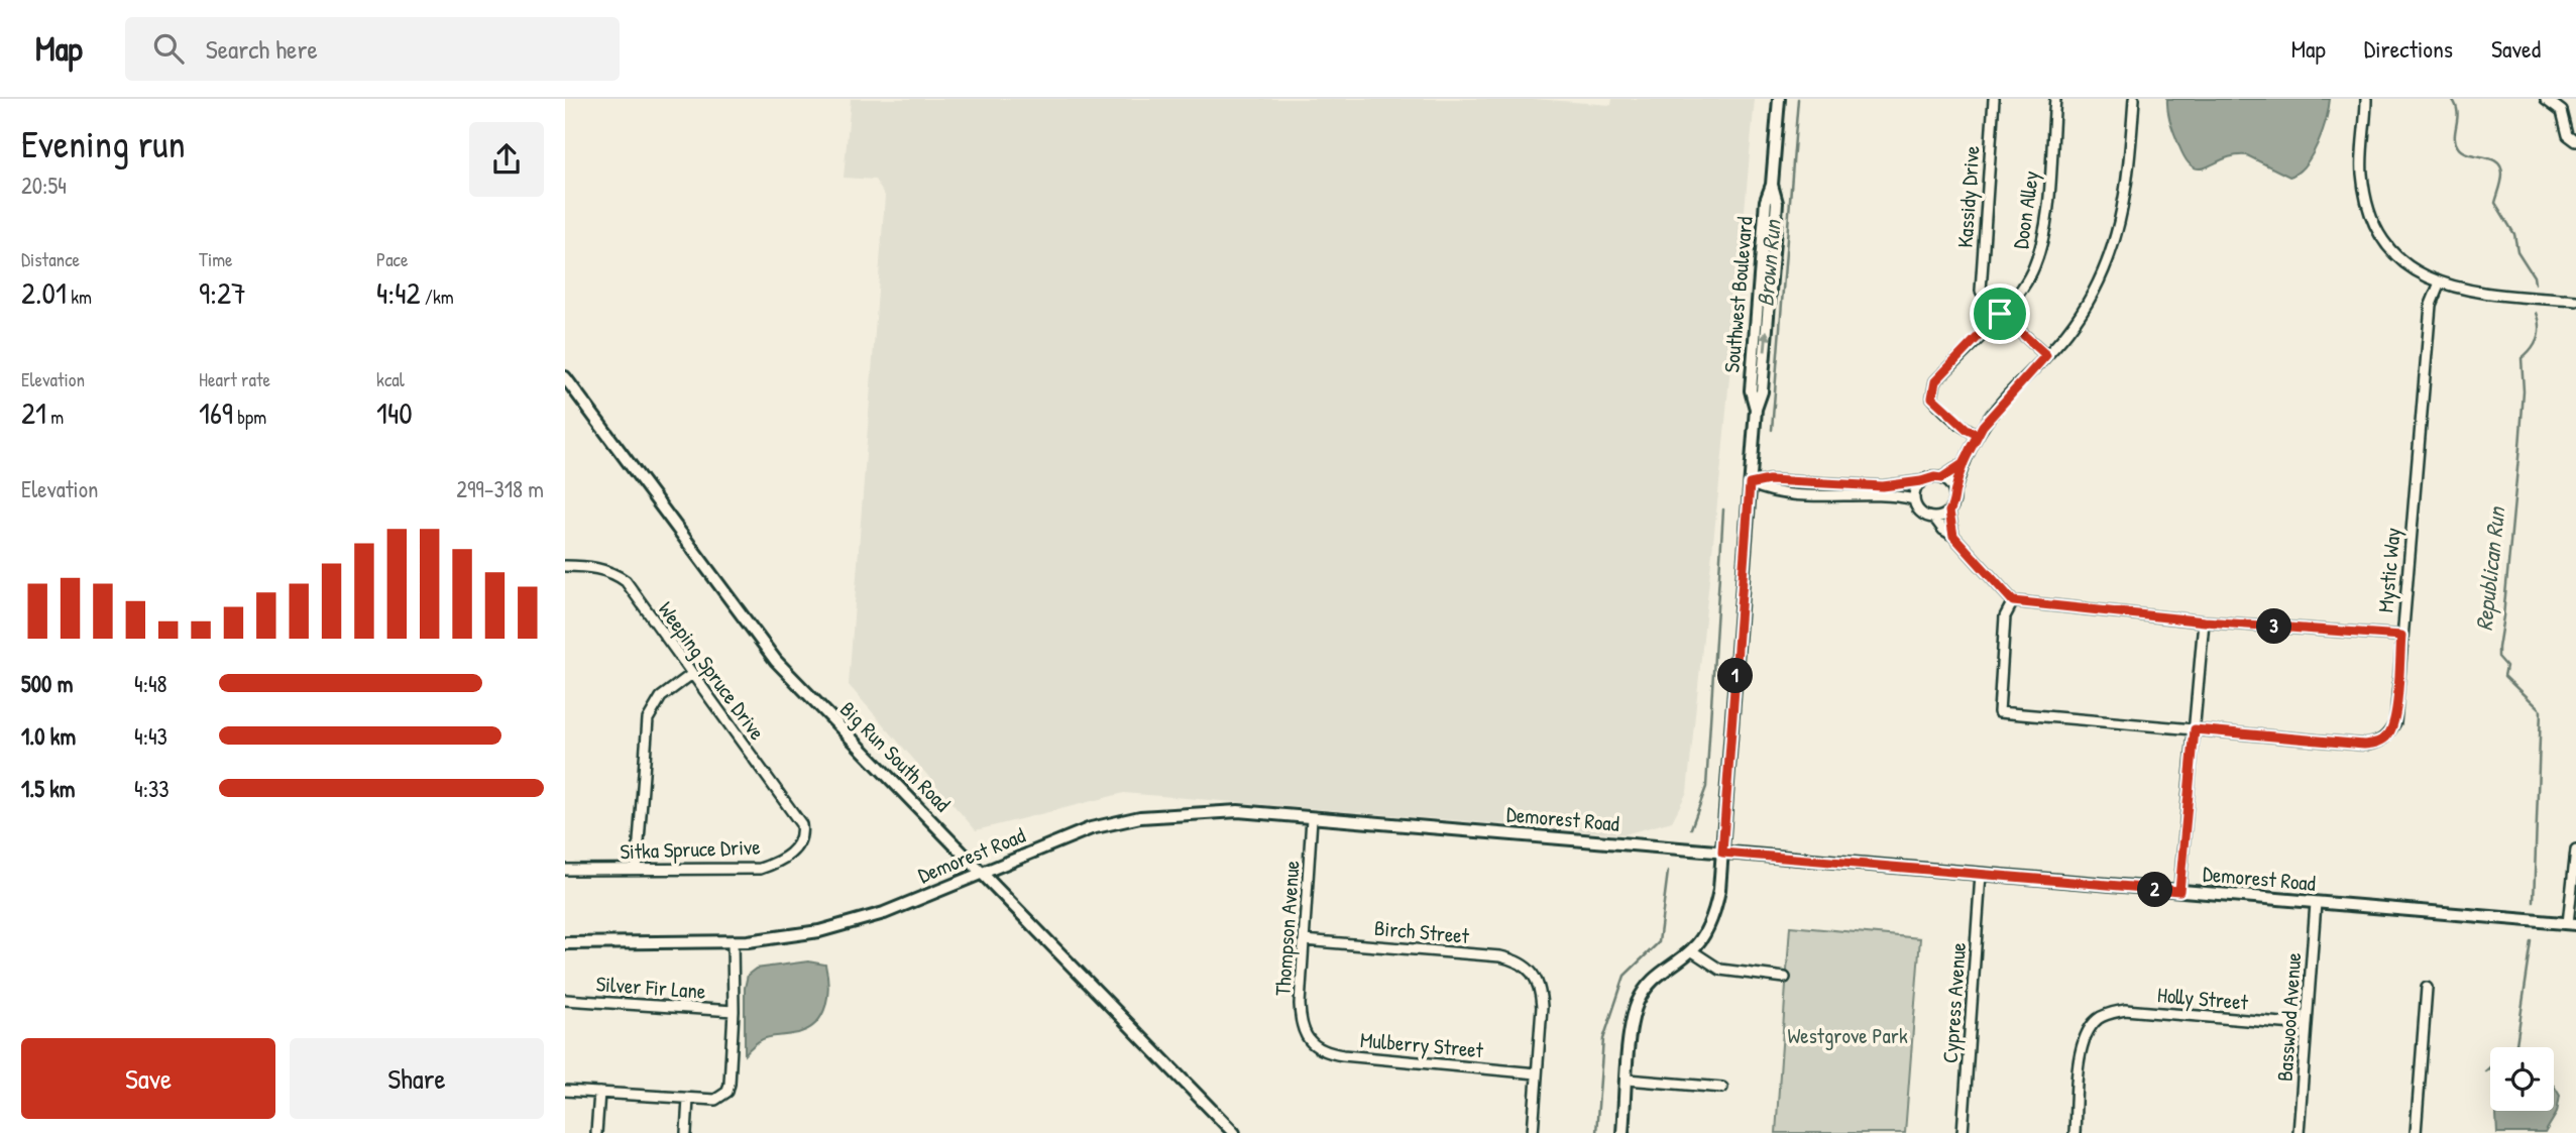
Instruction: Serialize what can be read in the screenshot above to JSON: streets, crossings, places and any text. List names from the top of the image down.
{
  "streets": {
    "street": [
      "Kassidy Drive",
      "Doon Alley",
      "Southwest Boulevard",
      "Mystic Way",
      "Weeping Spruce Drive",
      "Big Run South Road",
      "Demorest Road",
      "Sitka Spruce Drive",
      "Thompson Avenue",
      "Birch Street",
      "Silver Fir Lane",
      "Holly Street",
      "Cypress Avenue",
      "Basswood Avenue",
      "Mulberry Street"
    ]
  },
  "crossings": [
    ["Kassidy Drive", "Doon Alley"],
    ["Southwest Boulevard", "Demorest Road"],
    ["Weeping Spruce Drive", "Sitka Spruce Drive"],
    ["Big Run South Road", "Demorest Road"],
    ["Demorest Road", "Thompson Avenue"],
    ["Demorest Road", "Cypress Avenue"],
    ["Demorest Road", "Basswood Avenue"],
    ["Thompson Avenue", "Birch Street"],
    ["Thompson Avenue", "Mulberry Street"],
    ["Birch Street", "Mulberry Street"],
    ["Holly Street", "Basswood Avenue"]
  ],
  "water": ["Brown Run", "Republican Run"],
  "parks": ["Westgrove Park"],
  "page": {
    "header": "Map",
    "search": "Search here",
    "nav": ["Map", "Directions", "Saved"],
    "heading": ["Evening run", "20:54"],
    "stats": [
      ["Distance", "2.01 km"],
      ["Time", "9:27"],
      ["Pace", "4:42 /km"],
      ["Elevation", "21 m"],
      ["Heart rate", "169 bpm"],
      ["kcal", "140"]
    ],
    "chart": ["Elevation", "299–318 m"],
    "pins": ["3", "1", "2"],
    "list": [
      {
        "name": "500 m",
        "note": "4:48"
      },
      {
        "name": "1.0 km",
        "note": "4:43"
      },
      {
        "name": "1.5 km",
        "note": "4:33"
      }
    ],
    "buttons": ["Save", "Share"]
  }
}
